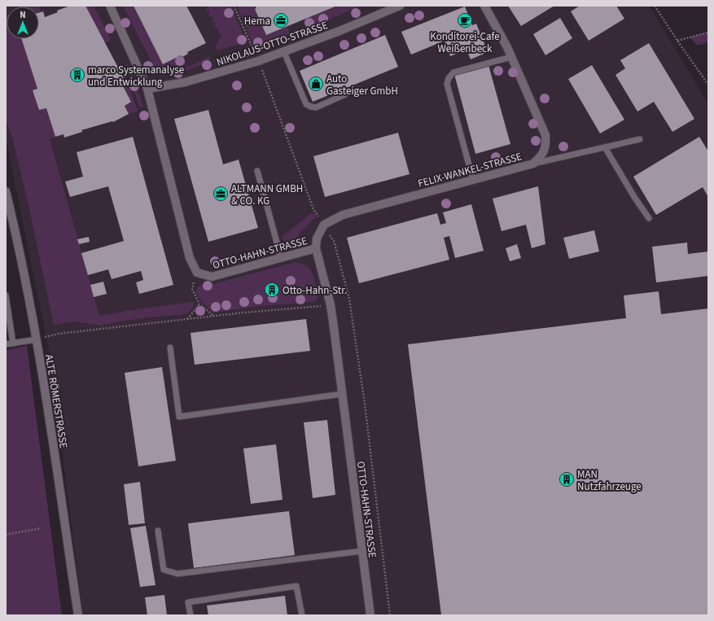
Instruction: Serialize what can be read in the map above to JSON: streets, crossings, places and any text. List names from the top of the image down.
{
  "streets": {
    "street": [
      "NIKOLAUS-OTTO-STRASSE",
      "FELIX-WANKEL-STRASSE",
      "OTTO-HAHN-STRASSE",
      "ALTE RÖMERSTRASSE"
    ]
  },
  "places": {
    "office": ["Hema", "ALTMANN GMBH & CO. KG"],
    "cafe": ["Konditorei-Cafe Weißenbeck"],
    "building": ["marco Systemanalyse und Entwicklung", "Otto-Hahn-Str.", "MAN Nutzfahrzeuge"],
    "shop": ["Auto Gasteiger GmbH"]
  },
  "north": "top"
}
